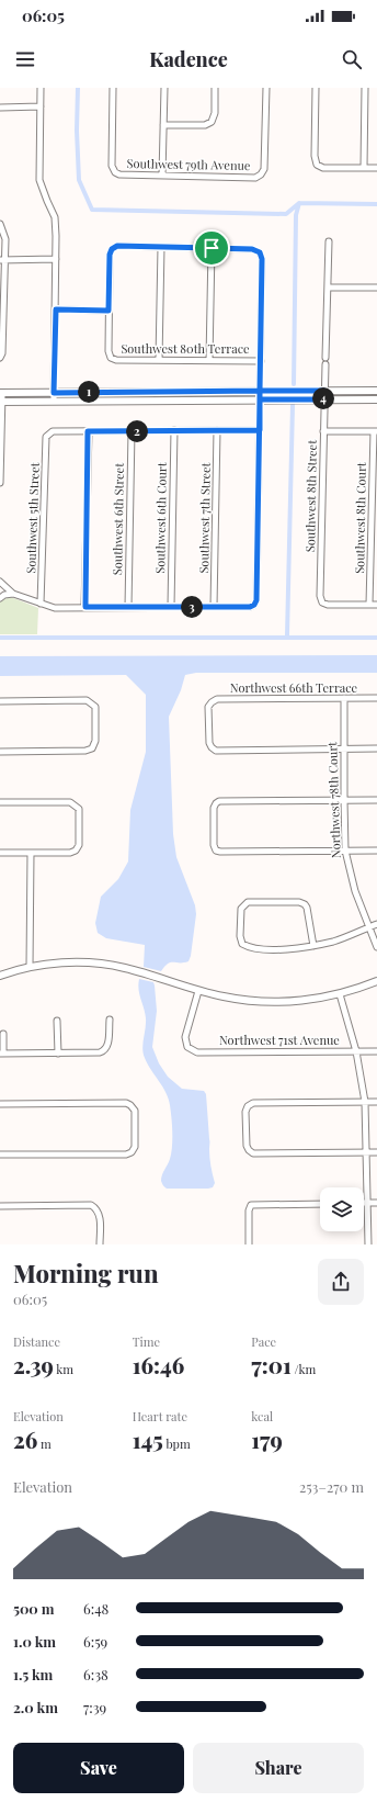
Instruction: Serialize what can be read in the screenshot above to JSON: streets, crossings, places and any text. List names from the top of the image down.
{
  "streets": {
    "street": [
      "Southwest 79th Avenue",
      "Southwest 80th Terrace",
      "Southwest 8th Street",
      "Southwest 5th Street",
      "Southwest 6th Court",
      "Southwest 7th Street",
      "Southwest 8th Court",
      "Southwest 6th Street",
      "Northwest 66th Terrace",
      "Northwest 78th Court",
      "Northwest 71st Avenue"
    ]
  },
  "crossings": [
    ["Southwest 8th Street", "Southwest 8th Court"],
    ["Northwest 66th Terrace", "Northwest 78th Court"]
  ],
  "page": {
    "status": "06:05",
    "header": "Kadence",
    "pins": [
      "1",
      "4",
      "2",
      "3"
    ],
    "heading": ["Morning run", "06:05"],
    "stats": [
      ["Distance", "2.39 km"],
      ["Time", "16:46"],
      ["Pace", "7:01 /km"],
      ["Elevation", "26 m"],
      ["Heart rate", "145 bpm"],
      ["kcal", "179"]
    ],
    "chart": ["Elevation", "253–270 m"],
    "list": [
      {
        "name": "500 m",
        "note": "6:48"
      },
      {
        "name": "1.0 km",
        "note": "6:59"
      },
      {
        "name": "1.5 km",
        "note": "6:38"
      },
      {
        "name": "2.0 km",
        "note": "7:39"
      }
    ],
    "buttons": ["Save", "Share"]
  }
}
